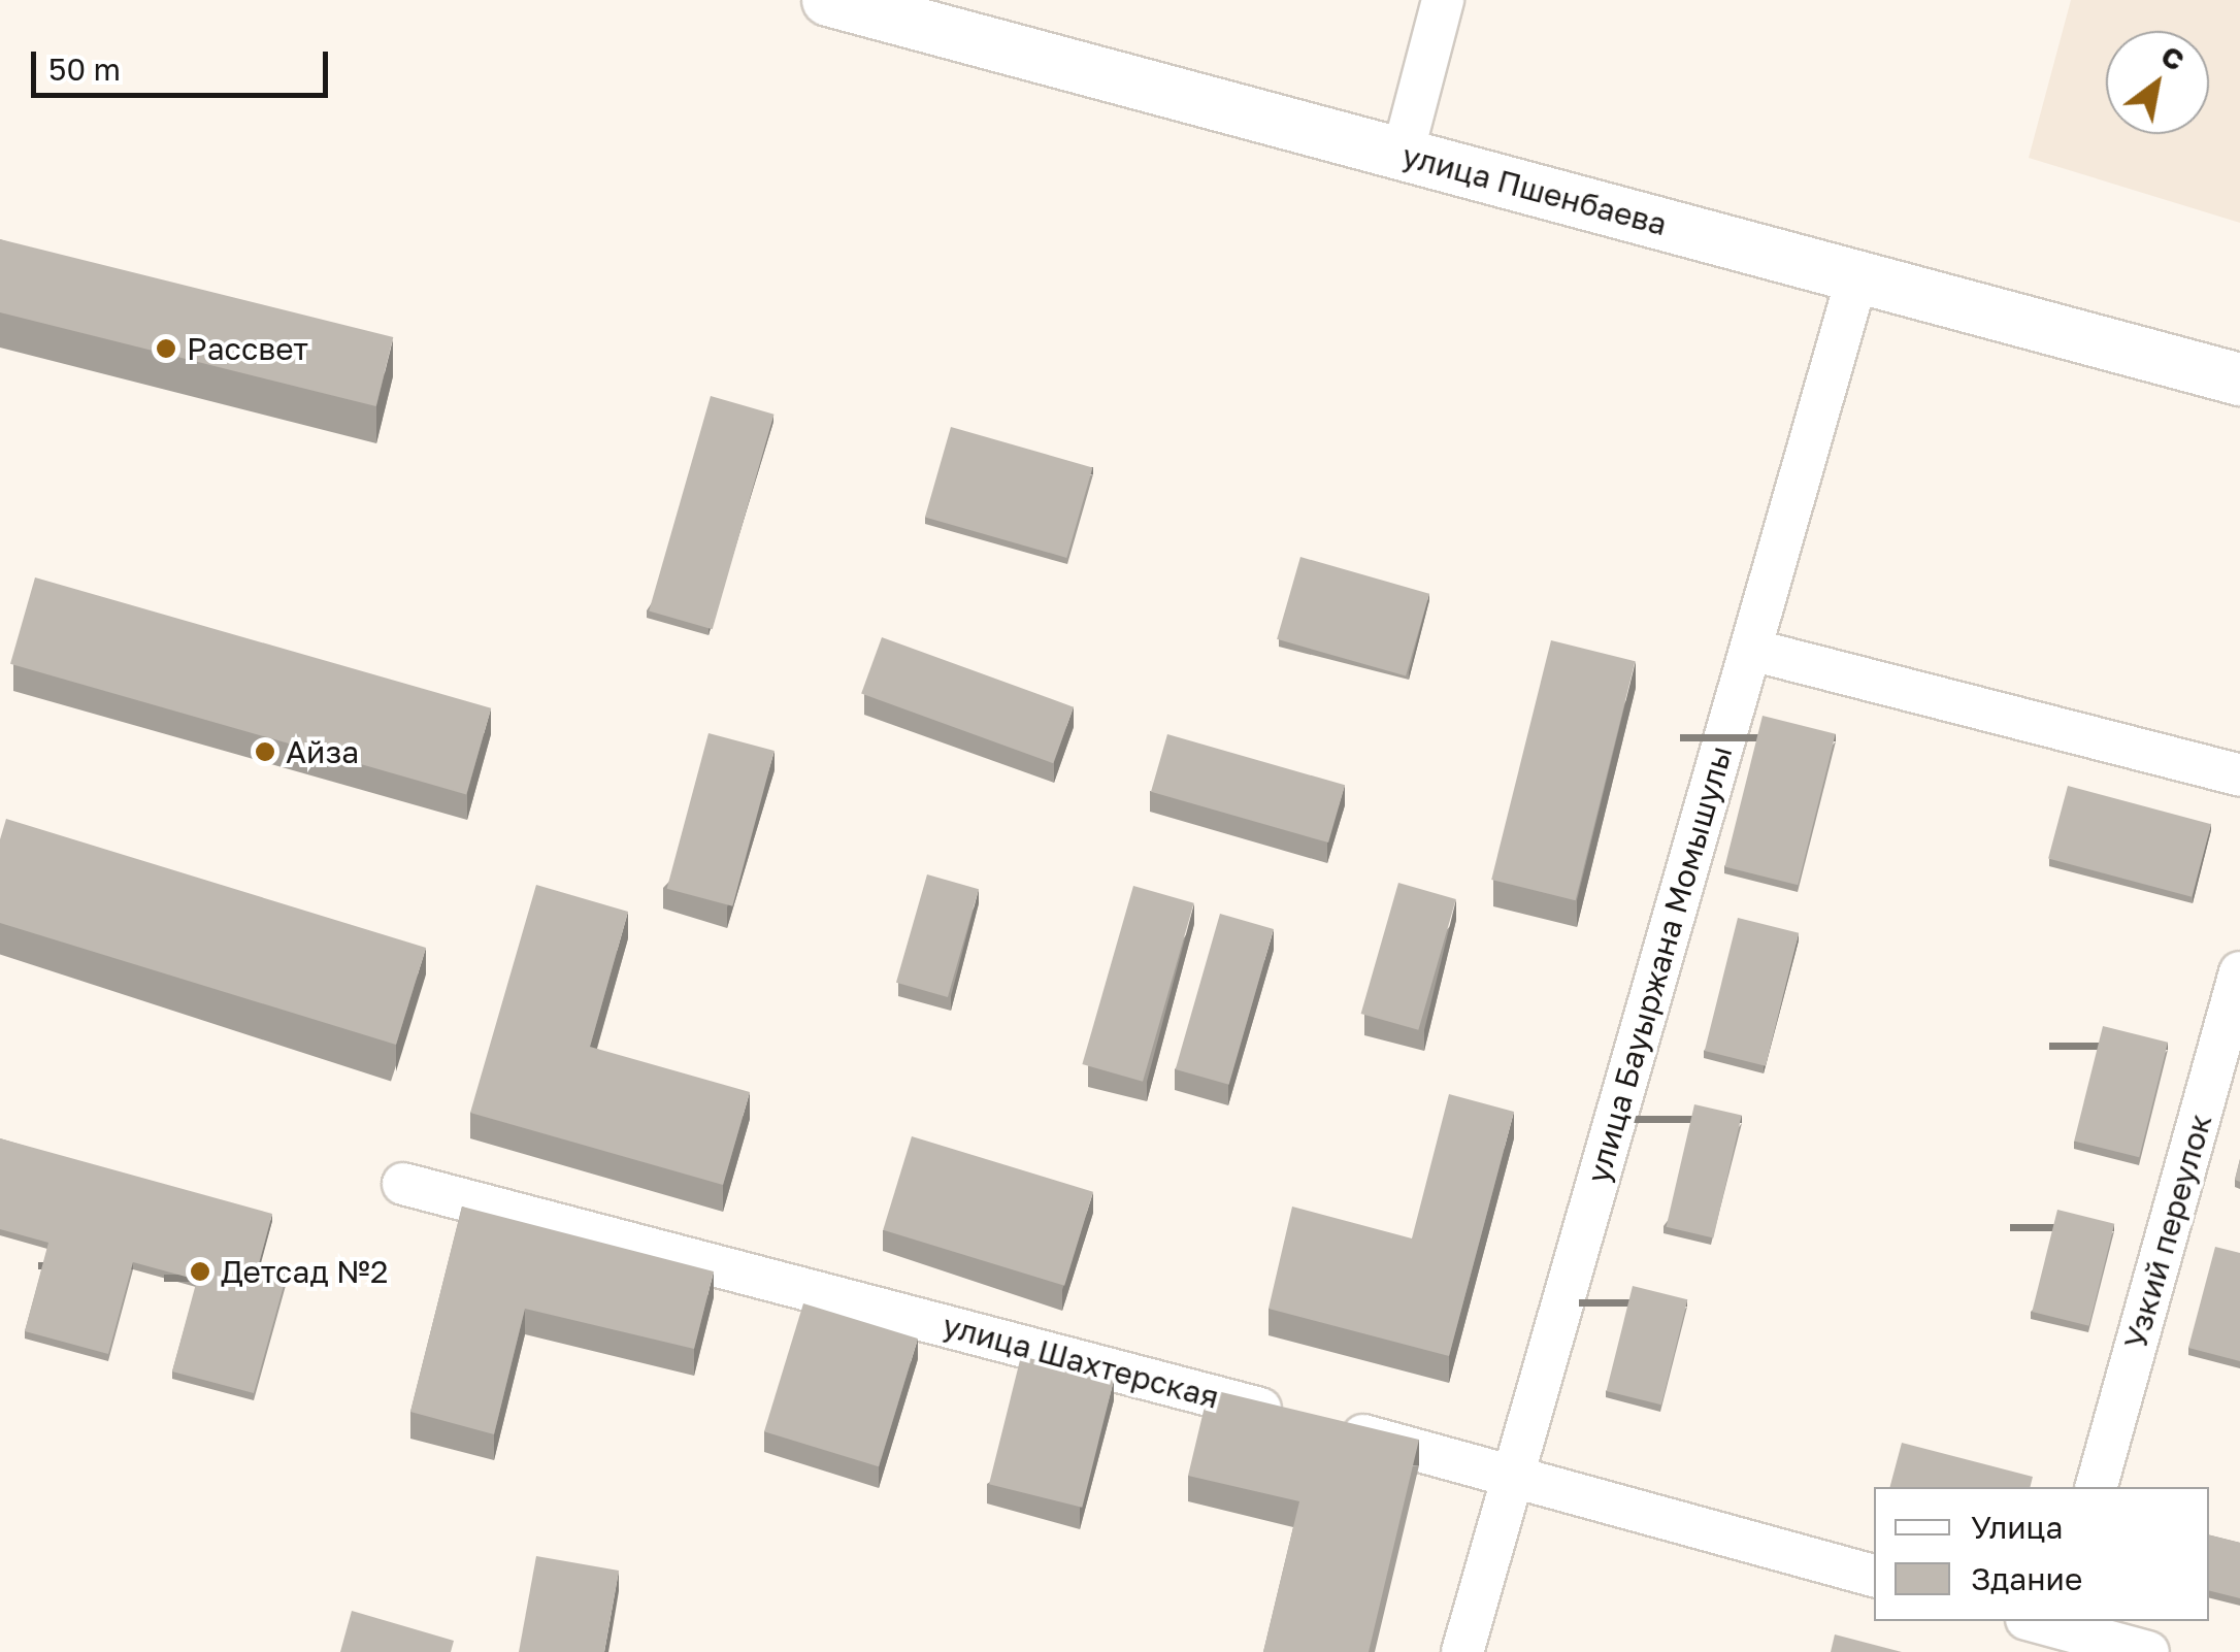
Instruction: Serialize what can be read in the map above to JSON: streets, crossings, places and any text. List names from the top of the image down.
{
  "streets": {
    "street": [
      "улица Пшенбаева",
      "улица Бауыржана Момышулы",
      "Узкий переулок",
      "улица Шахтерская"
    ]
  },
  "crossings": [
    ["улица Пшенбаева", "улица Бауыржана Момышулы"],
    ["улица Бауыржана Момышулы", "улица Шахтерская"]
  ],
  "places": ["Рассвет", "Айза", "Детсад №2"],
  "legend": ["Улица", "Здание"],
  "scale_bar": "50 m",
  "north": "top right"
}
